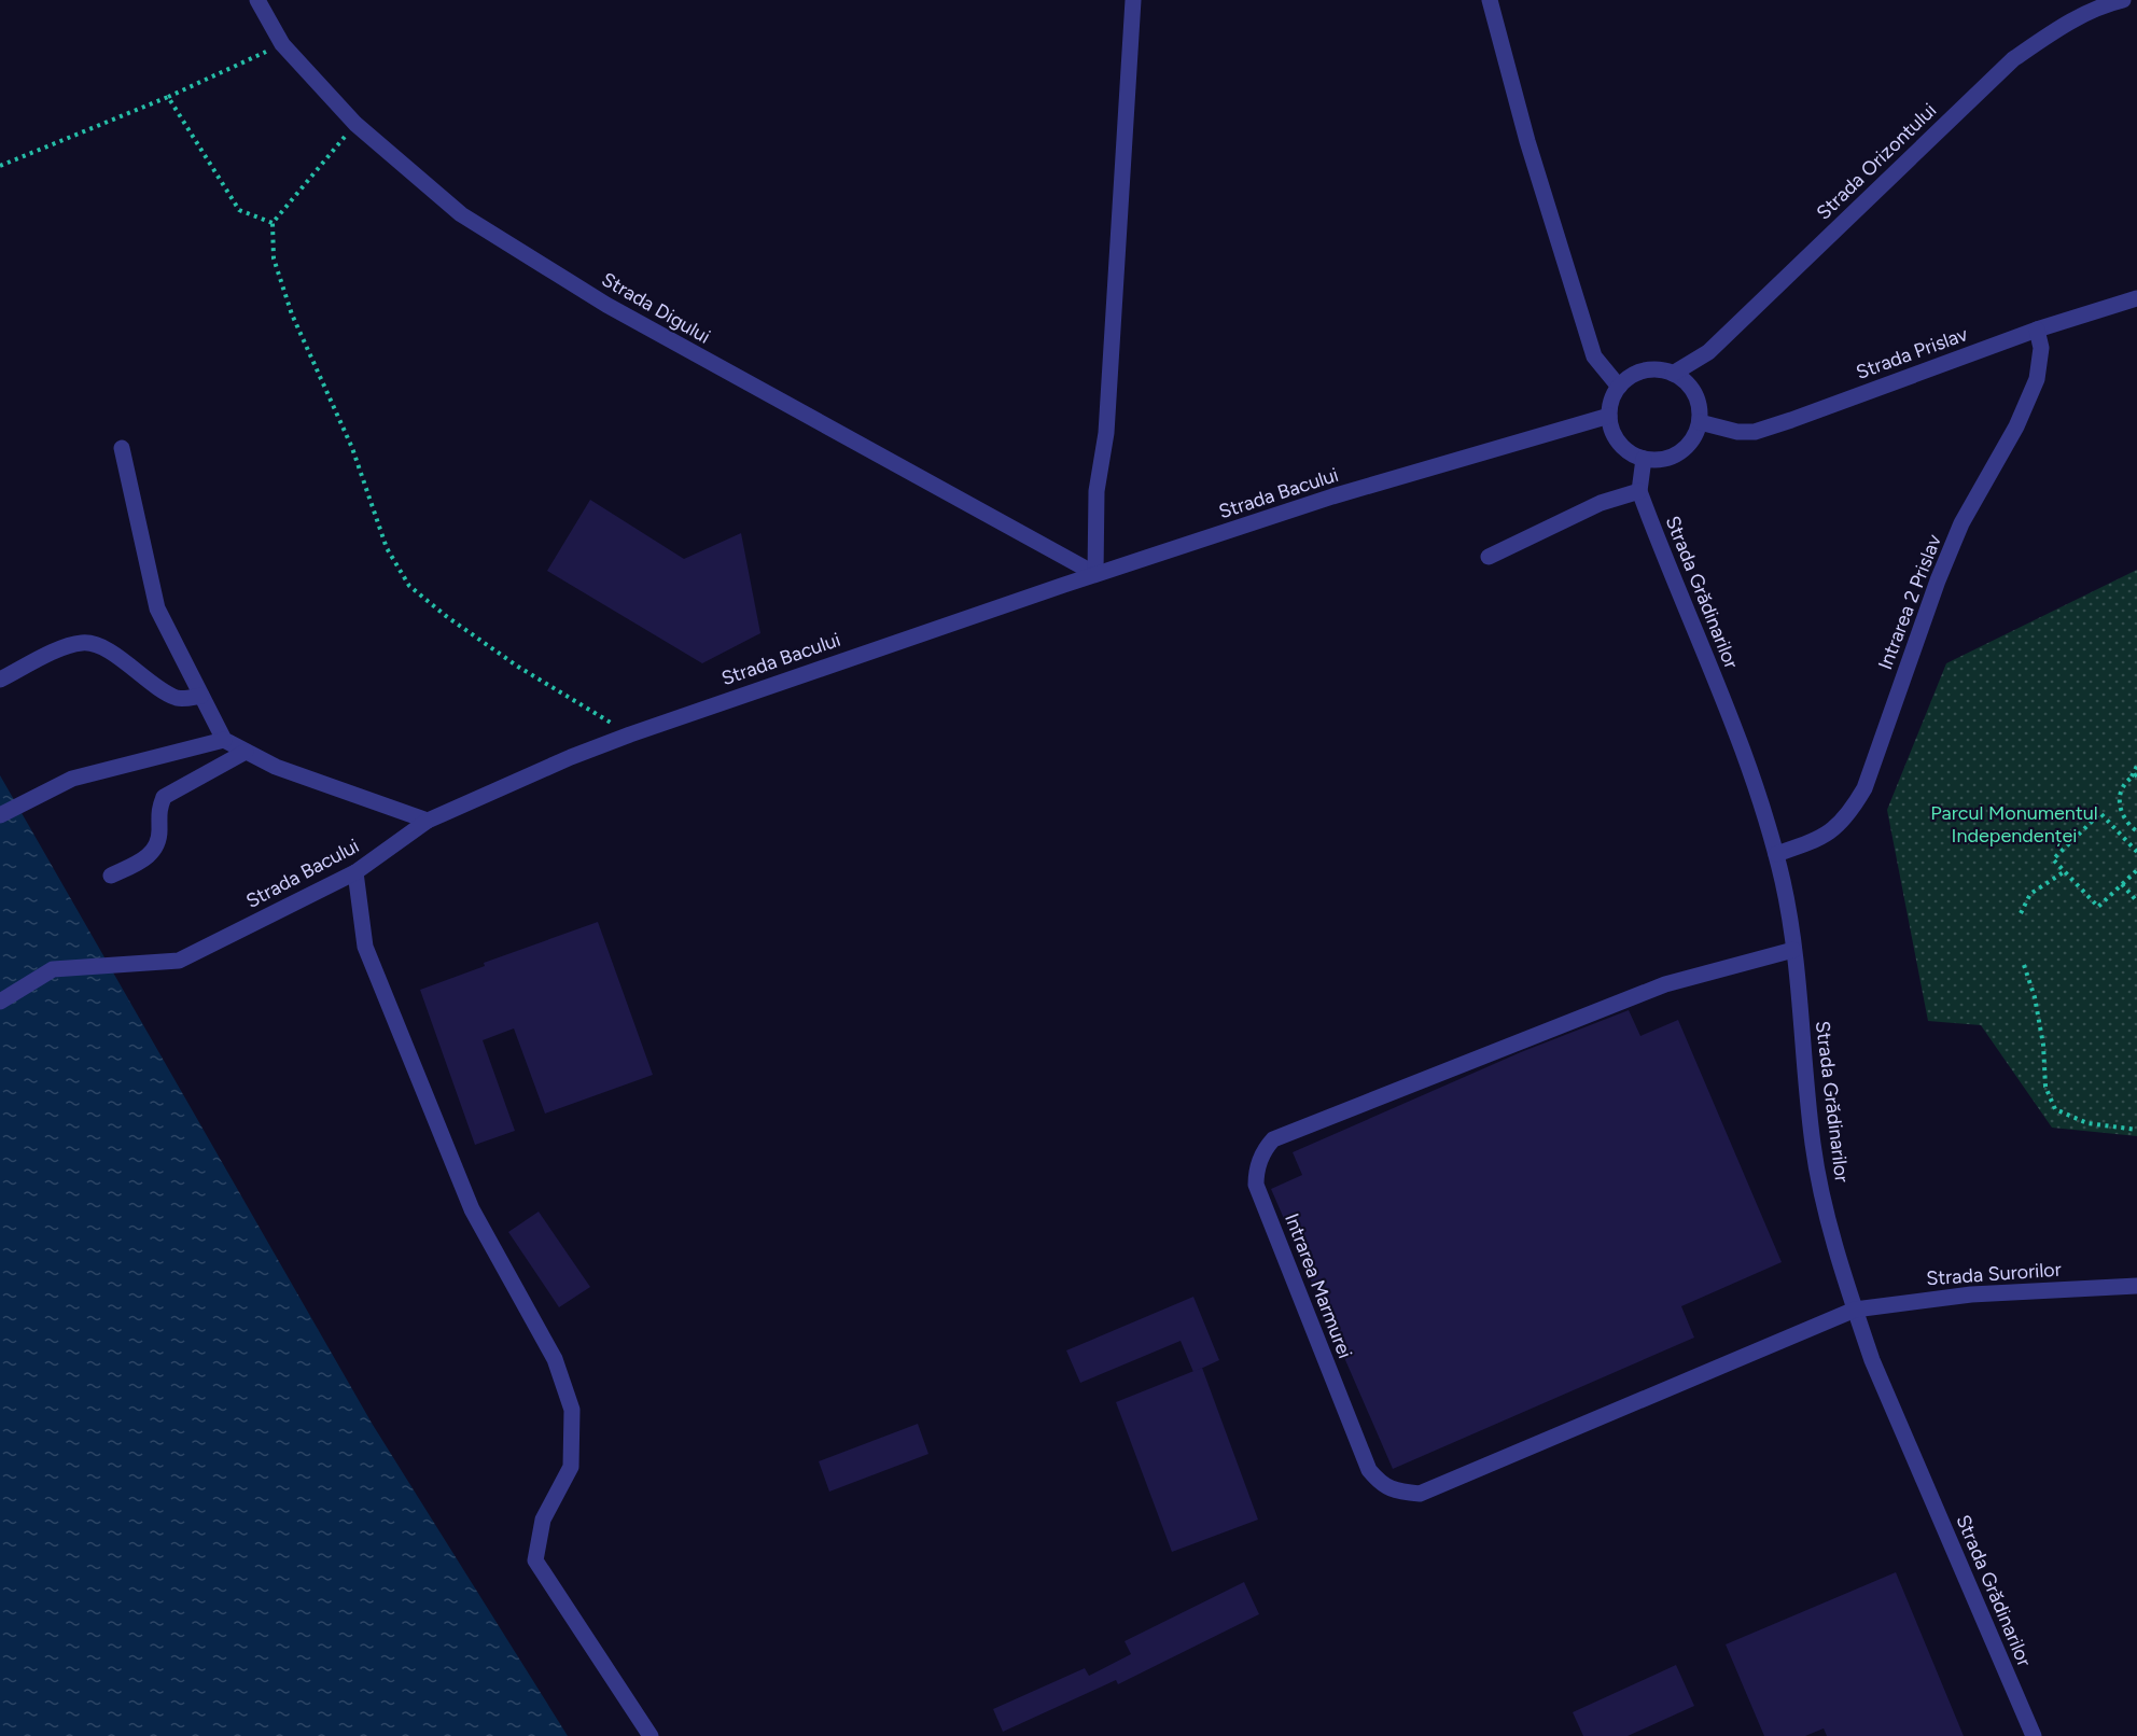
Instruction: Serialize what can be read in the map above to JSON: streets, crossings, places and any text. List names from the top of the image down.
{
  "streets": {
    "street": [
      "Strada Orizontului",
      "Strada Digului",
      "Strada Prislav",
      "Strada Bacului",
      "Strada Grădinarilor",
      "Intrarea 2 Prislav",
      "Strada Surorilor",
      "Intrarea Marmurei"
    ]
  },
  "crossings": [
    ["Strada Orizontului", "Strada Prislav"],
    ["Strada Orizontului", "Strada Bacului"],
    ["Strada Orizontului", "Strada Grădinarilor"],
    ["Strada Digului", "Strada Bacului"],
    ["Strada Prislav", "Strada Bacului"],
    ["Strada Prislav", "Strada Grădinarilor"],
    ["Strada Prislav", "Intrarea 2 Prislav"],
    ["Strada Bacului", "Strada Grădinarilor"],
    ["Strada Grădinarilor", "Intrarea 2 Prislav"],
    ["Strada Grădinarilor", "Strada Surorilor"],
    ["Strada Grădinarilor", "Intrarea Marmurei"],
    ["Strada Surorilor", "Intrarea Marmurei"]
  ],
  "parks": ["Parcul Monumentul Independenței"]
}
